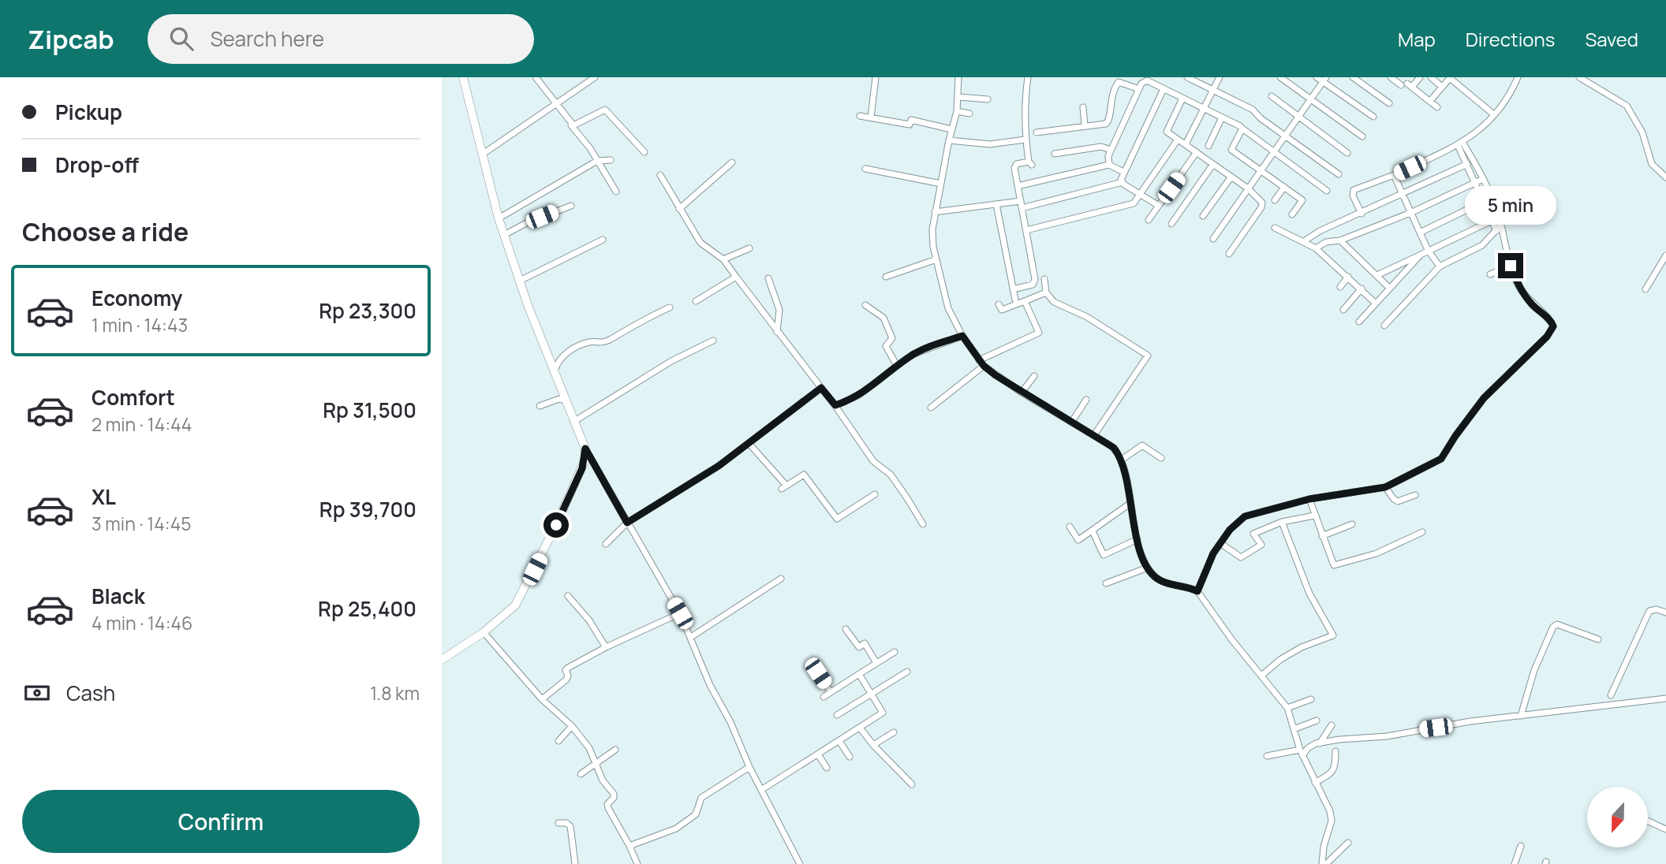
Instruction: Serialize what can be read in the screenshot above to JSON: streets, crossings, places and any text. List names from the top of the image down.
{
  "north": "bottom",
  "page": {
    "header": "Zipcab",
    "search": "Search here",
    "nav": ["Map", "Directions", "Saved"],
    "banner": ["Pickup", "Drop-off"],
    "bubble": "5 min",
    "heading": "Choose a ride",
    "list": [
      {
        "name": "Economy",
        "note": "1 min · 14:43",
        "value": "Rp 23,300"
      },
      {
        "name": "Comfort",
        "note": "2 min · 14:44",
        "value": "Rp 31,500"
      },
      {
        "name": "XL",
        "note": "3 min · 14:45",
        "value": "Rp 39,700"
      },
      {
        "name": "Black",
        "note": "4 min · 14:46",
        "value": "Rp 25,400"
      }
    ],
    "pay": ["Cash", "1.8 km"],
    "buttons": "Confirm"
  }
}
